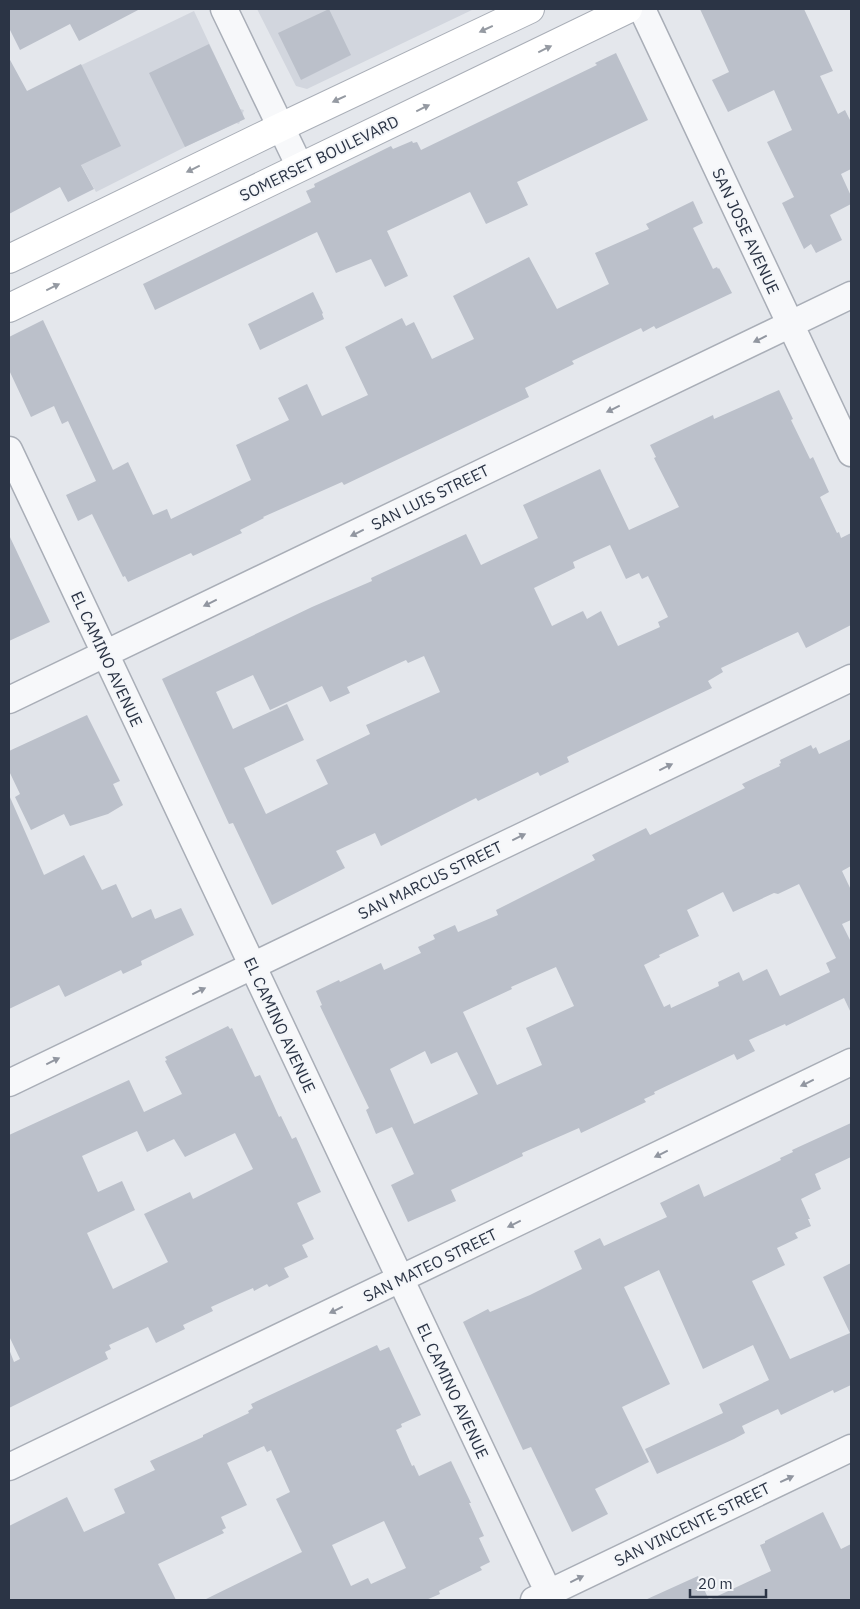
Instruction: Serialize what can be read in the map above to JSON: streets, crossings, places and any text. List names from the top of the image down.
{
  "streets": {
    "main road": ["SOMERSET BOULEVARD"],
    "street": [
      "SAN JOSE AVENUE",
      "SAN LUIS STREET",
      "EL CAMINO AVENUE",
      "SAN MARCUS STREET",
      "SAN MATEO STREET",
      "SAN VINCENTE STREET"
    ]
  },
  "crossings": [
    ["SAN JOSE AVENUE", "SAN LUIS STREET"],
    ["SAN LUIS STREET", "EL CAMINO AVENUE"],
    ["EL CAMINO AVENUE", "SAN MARCUS STREET"],
    ["EL CAMINO AVENUE", "SAN MATEO STREET"],
    ["EL CAMINO AVENUE", "SAN VINCENTE STREET"]
  ],
  "one_way": [
    "SAN LUIS STREET",
    "SAN MARCUS STREET",
    "SAN MATEO STREET",
    "SAN VINCENTE STREET"
  ],
  "scale_bar": "20 m"
}
